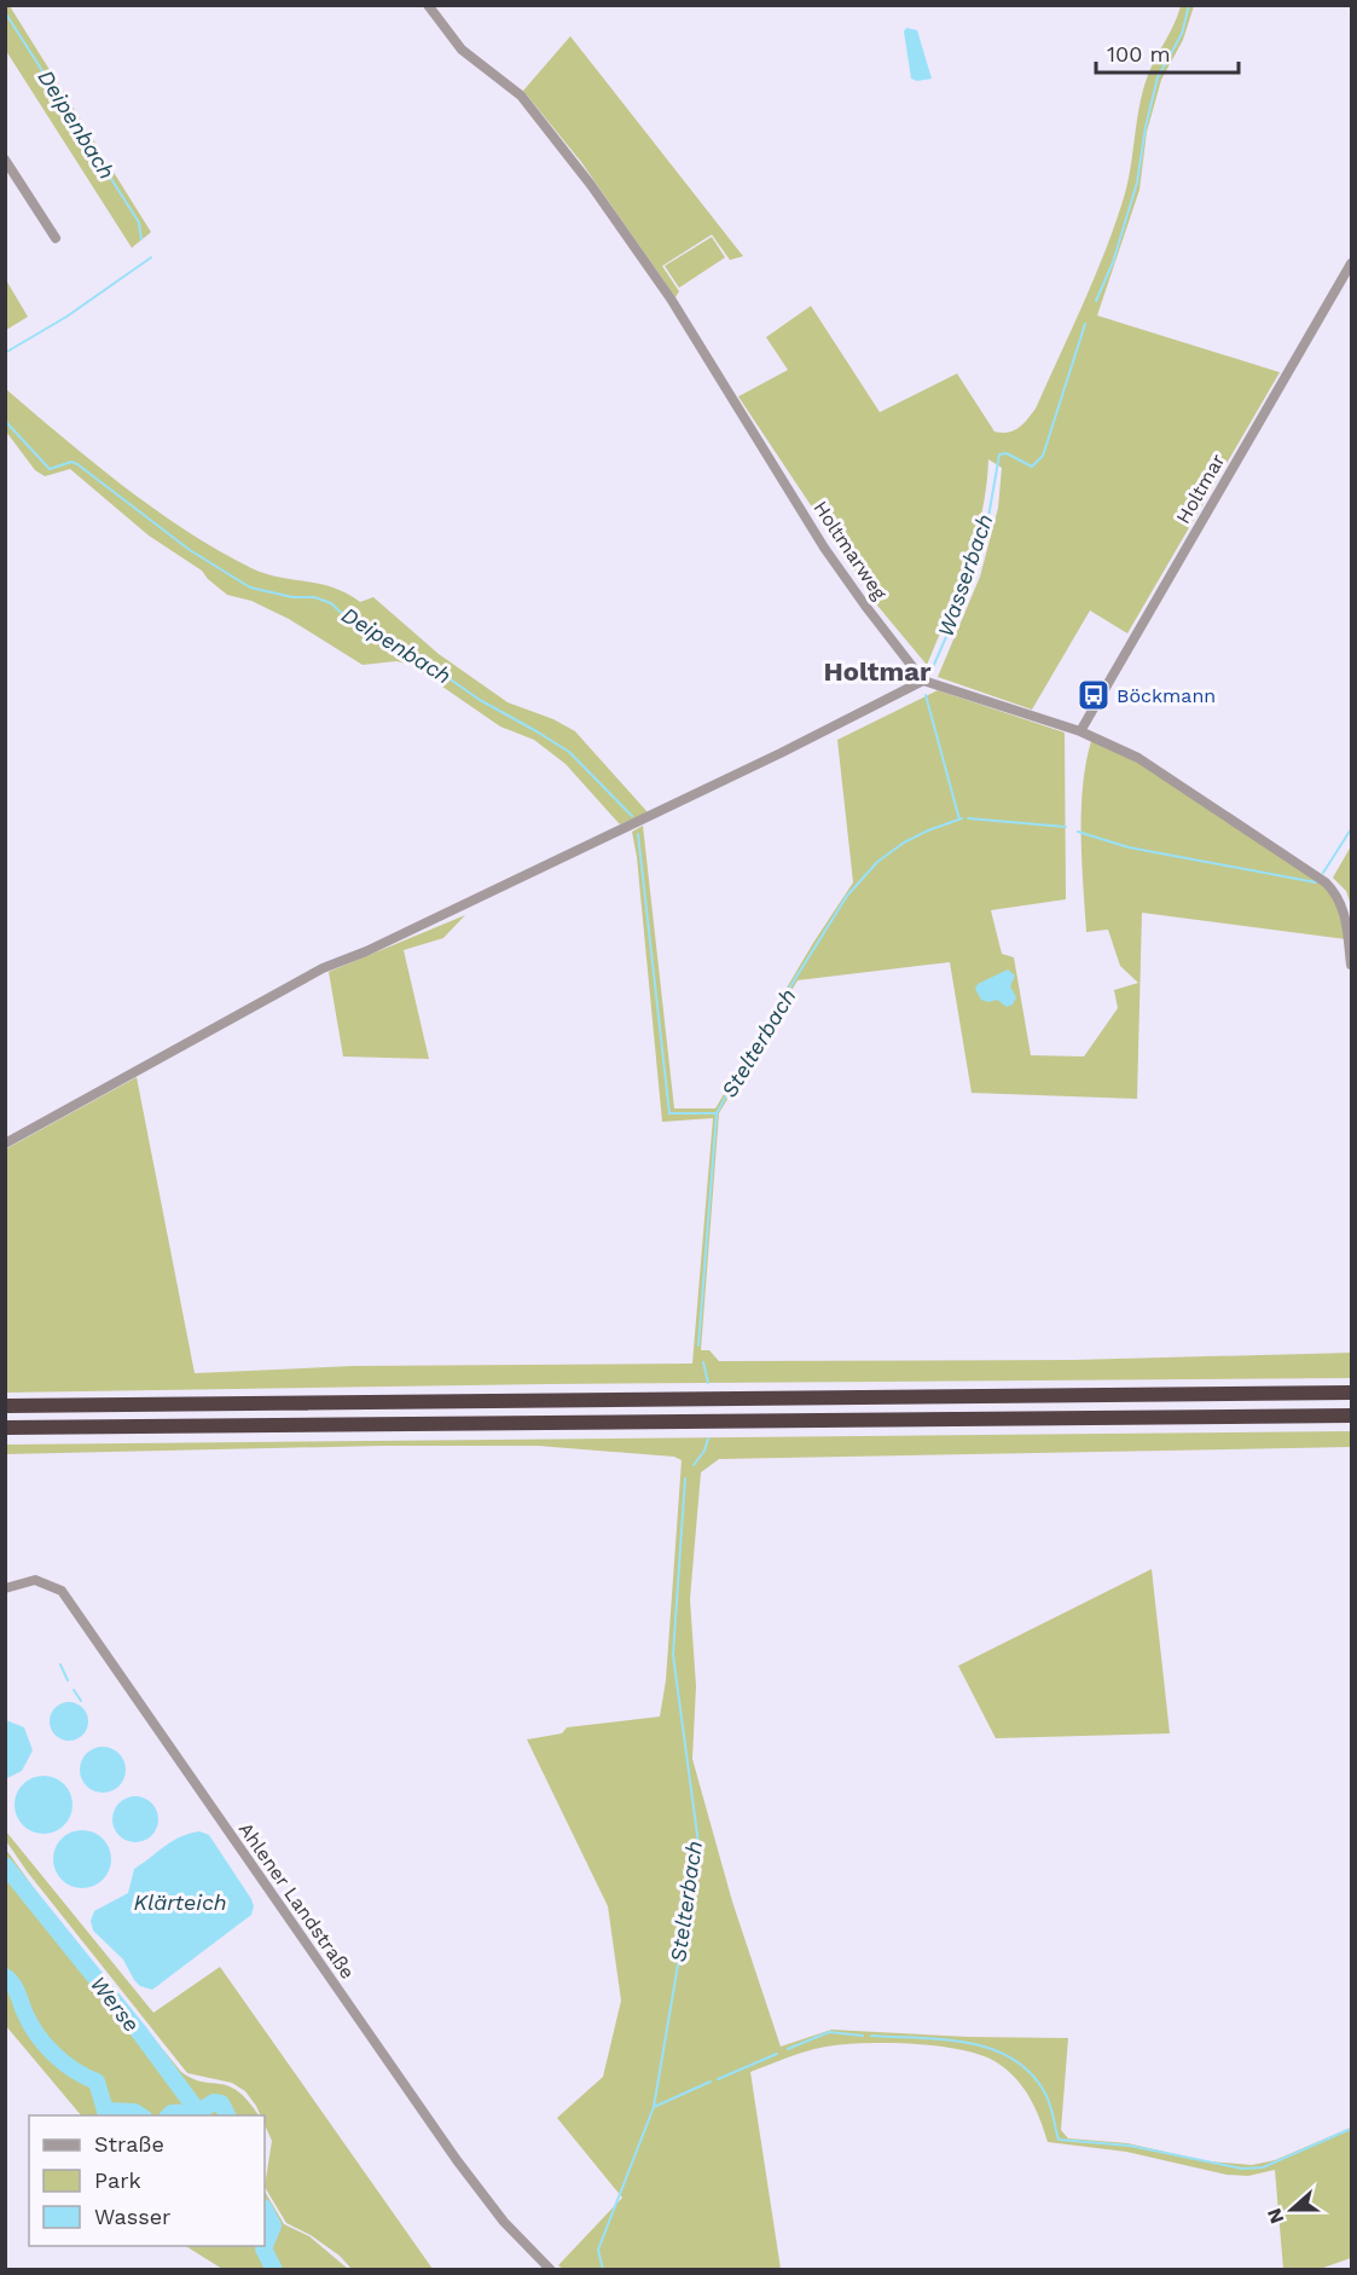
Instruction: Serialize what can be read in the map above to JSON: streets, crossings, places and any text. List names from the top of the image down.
{
  "streets": {
    "street": ["Holtmar", "Holtmarweg", "Ahlener Landstraße"]
  },
  "districts": ["Holtmar"],
  "water": [
    "Deipenbach",
    "Wasserbach",
    "Stelterbach",
    "Klärteich",
    "Werse"
  ],
  "places": {
    "bus stop": ["Böckmann"]
  },
  "legend": ["Straße", "Park", "Wasser"],
  "scale_bar": "100 m",
  "north": "left"
}
